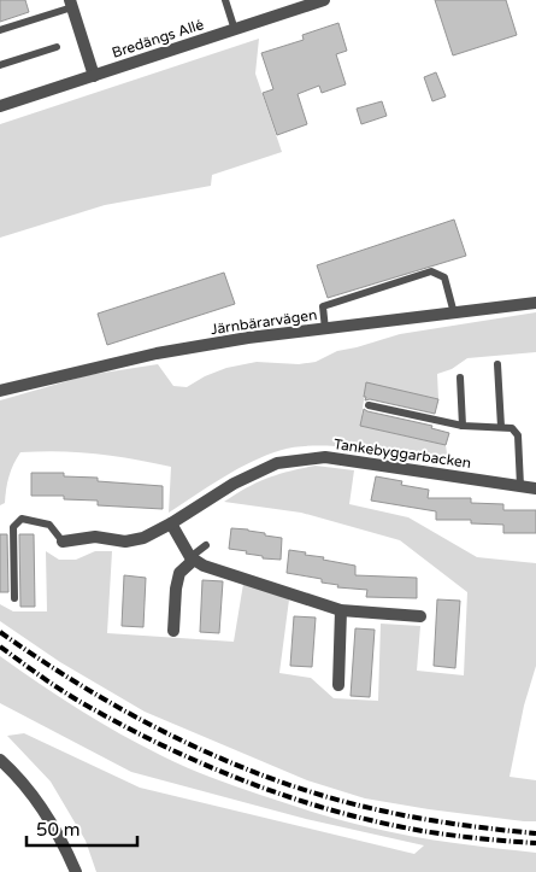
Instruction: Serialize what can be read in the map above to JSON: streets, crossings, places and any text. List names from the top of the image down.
{
  "streets": {
    "street": ["Bredängs Allé", "Järnbärarvägen", "Tankebyggarbacken"]
  },
  "scale_bar": "50 m"
}
